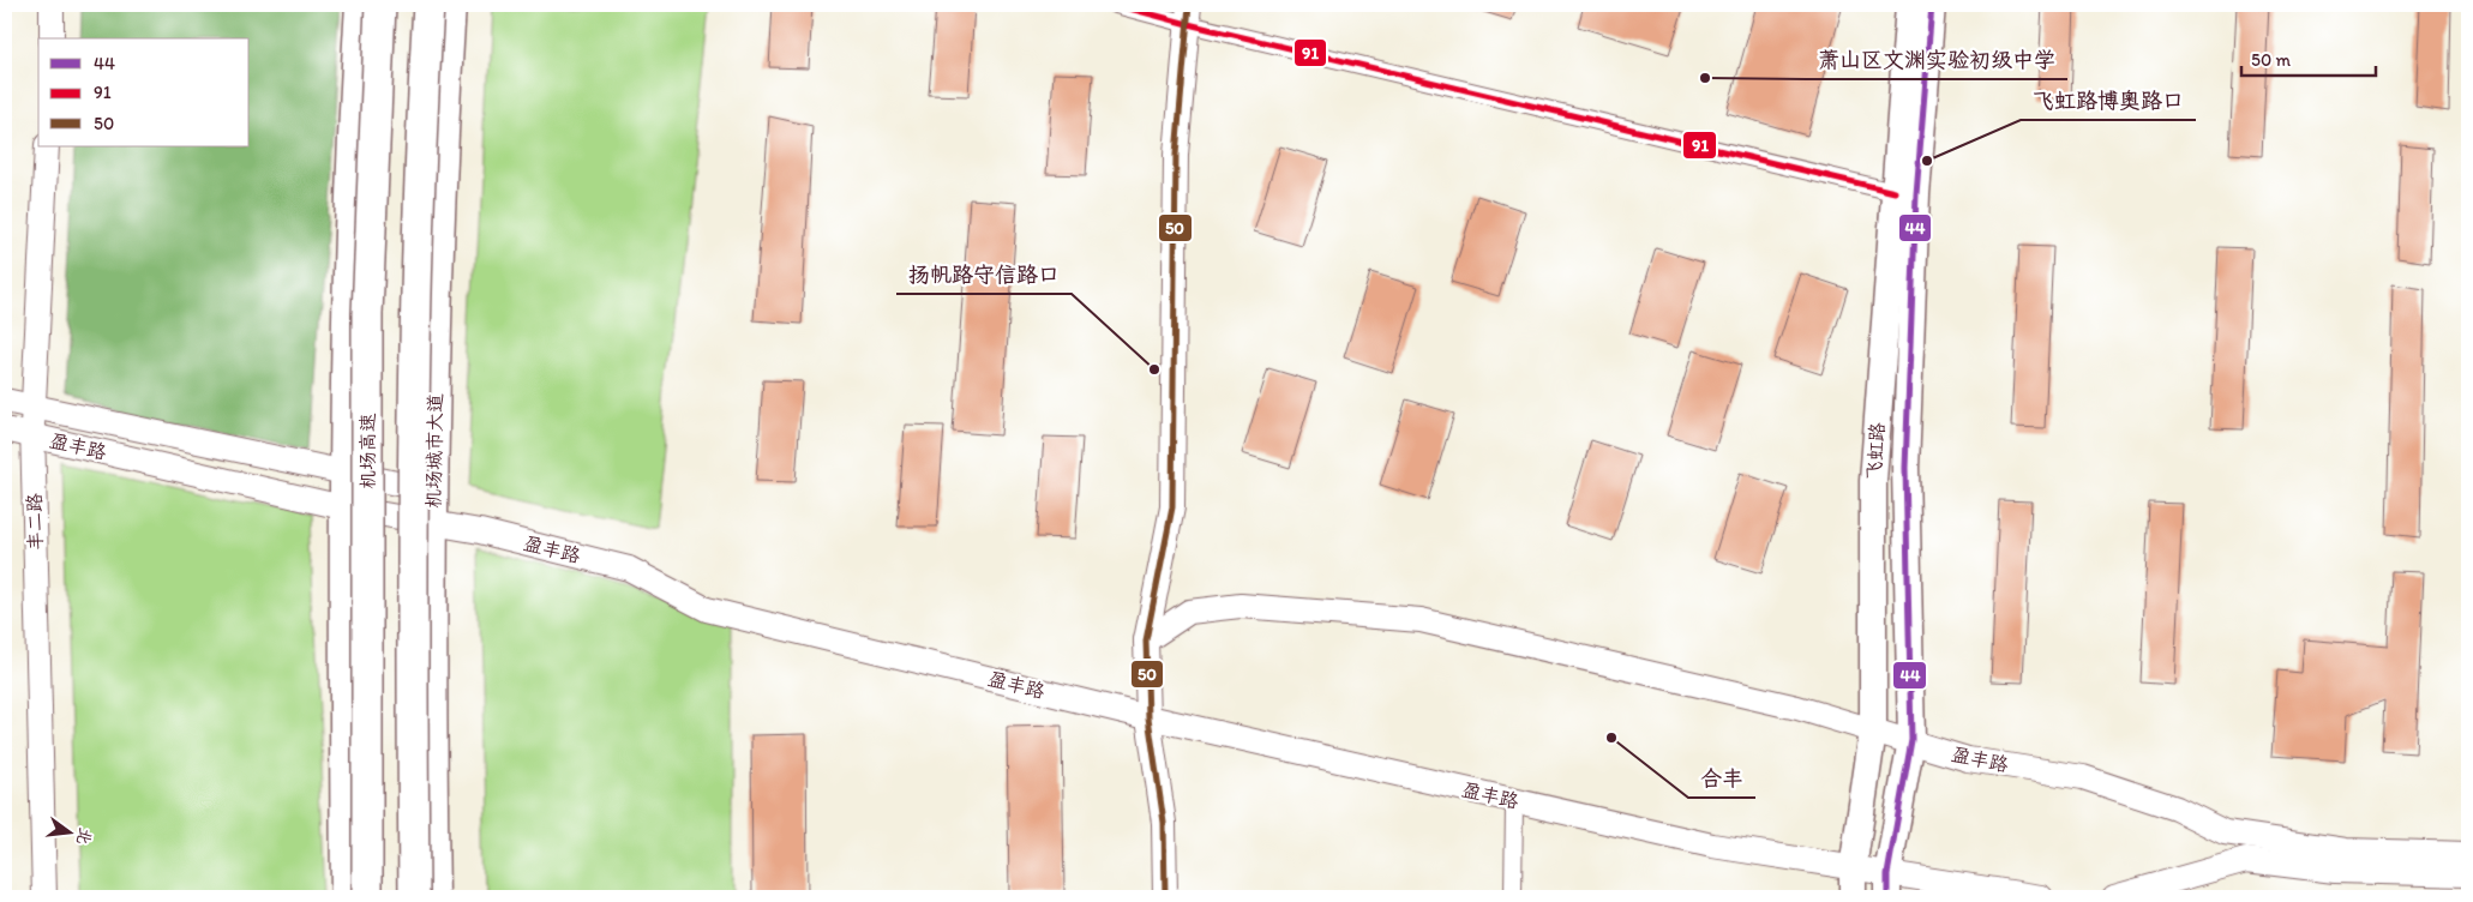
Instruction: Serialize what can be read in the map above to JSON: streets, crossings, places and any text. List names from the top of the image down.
{
  "streets": {
    "highway": ["机场高速"],
    "main road": [
      "盈丰路",
      "机场城市大道",
      "飞虹路",
      "丰二路"
    ]
  },
  "crossings": [
    ["盈丰路", "机场城市大道"],
    ["盈丰路", "飞虹路"],
    ["盈丰路", "丰二路"]
  ],
  "places": [
    "萧山区文渊实验初级中学",
    "飞虹路博奥路口",
    "扬帆路守信路口",
    "合丰"
  ],
  "lines": ["transit line 44", "transit line 91", "transit line 50"],
  "legend": ["44", "91", "50"],
  "scale_bar": "50 m",
  "north": "right"
}
